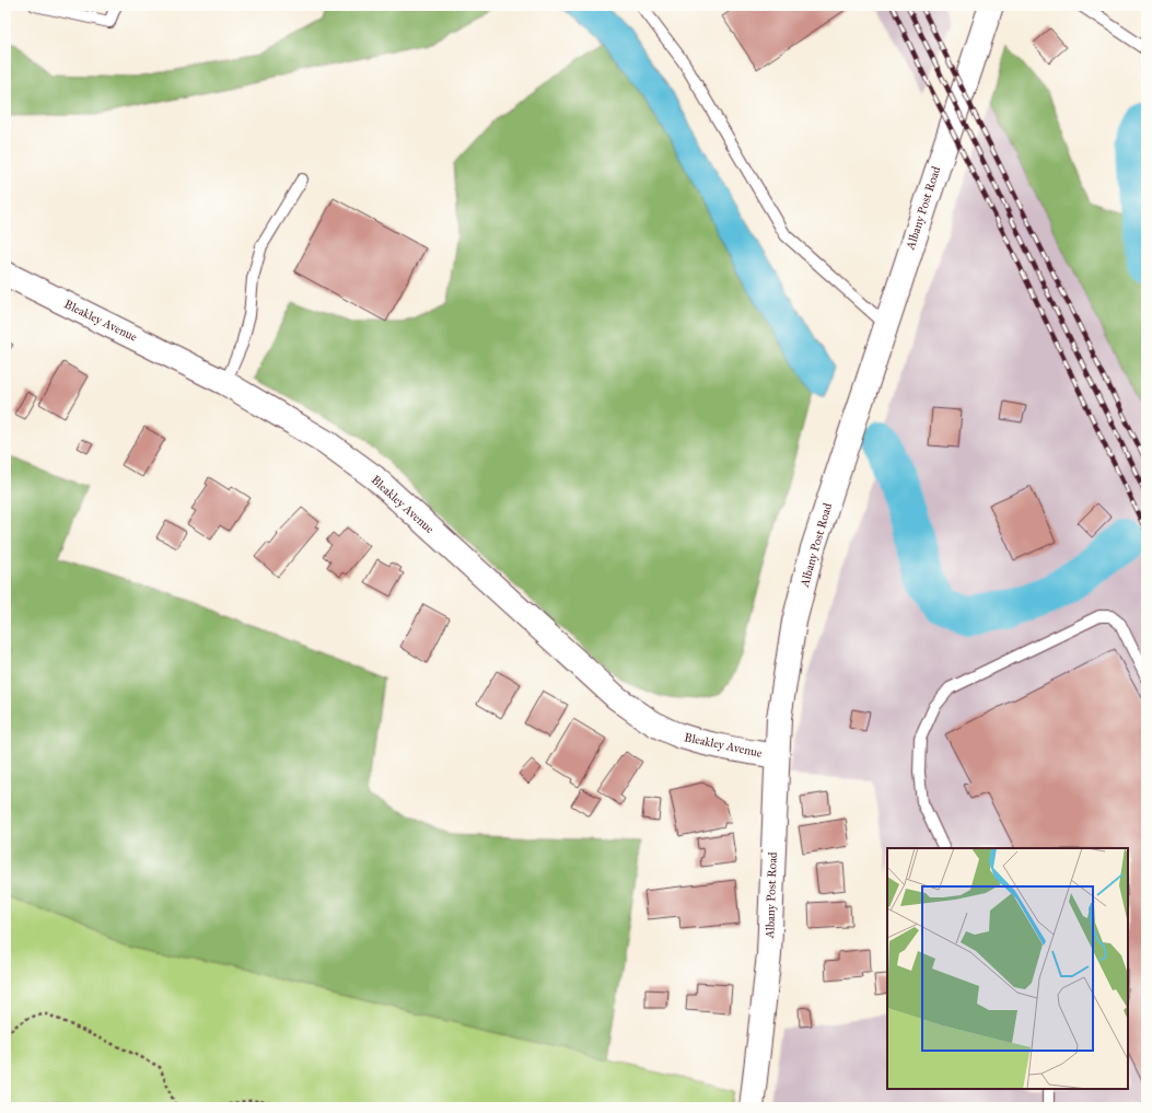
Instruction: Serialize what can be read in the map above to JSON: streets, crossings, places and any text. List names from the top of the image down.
{
  "streets": {
    "main road": ["Albany Post Road", "Bleakley Avenue"]
  },
  "crossings": [
    ["Albany Post Road", "Bleakley Avenue"]
  ]
}
